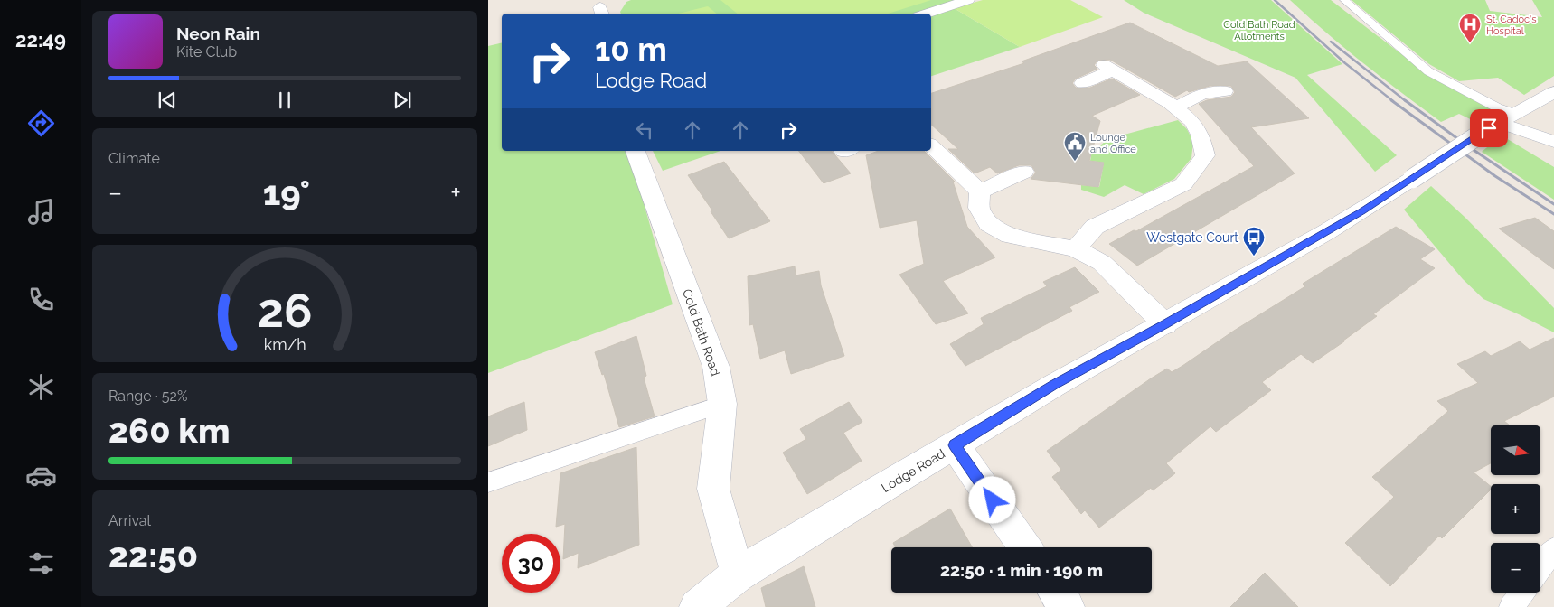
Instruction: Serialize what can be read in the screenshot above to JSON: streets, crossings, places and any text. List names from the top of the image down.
{
  "streets": {
    "street": ["Cold Bath Road", "Lodge Road"]
  },
  "crossings": [
    ["Cold Bath Road", "Lodge Road"]
  ],
  "parks": ["Cold Bath Road Allotments"],
  "places": {
    "hospital": ["St. Cadoc's Hospital"],
    "public building": ["Lounge and Office"],
    "bus stop": ["Westgate Court"]
  },
  "north": "right",
  "page": {
    "tabs": "22:49",
    "turn": ["10 m", "Lodge Road"],
    "song": ["Neon Rain", "Kite Club"],
    "tile": [
      "Climate",
      ["Range · 52%", "260 km"],
      ["Arrival", "22:50"]
    ],
    "heat": ["−", "19°", "+"],
    "map_buttons": ["+", "−"],
    "limit": "30",
    "trip": "22:50 · 1 min · 190 m",
    "gauge": ["26", "km/h"]
  }
}
